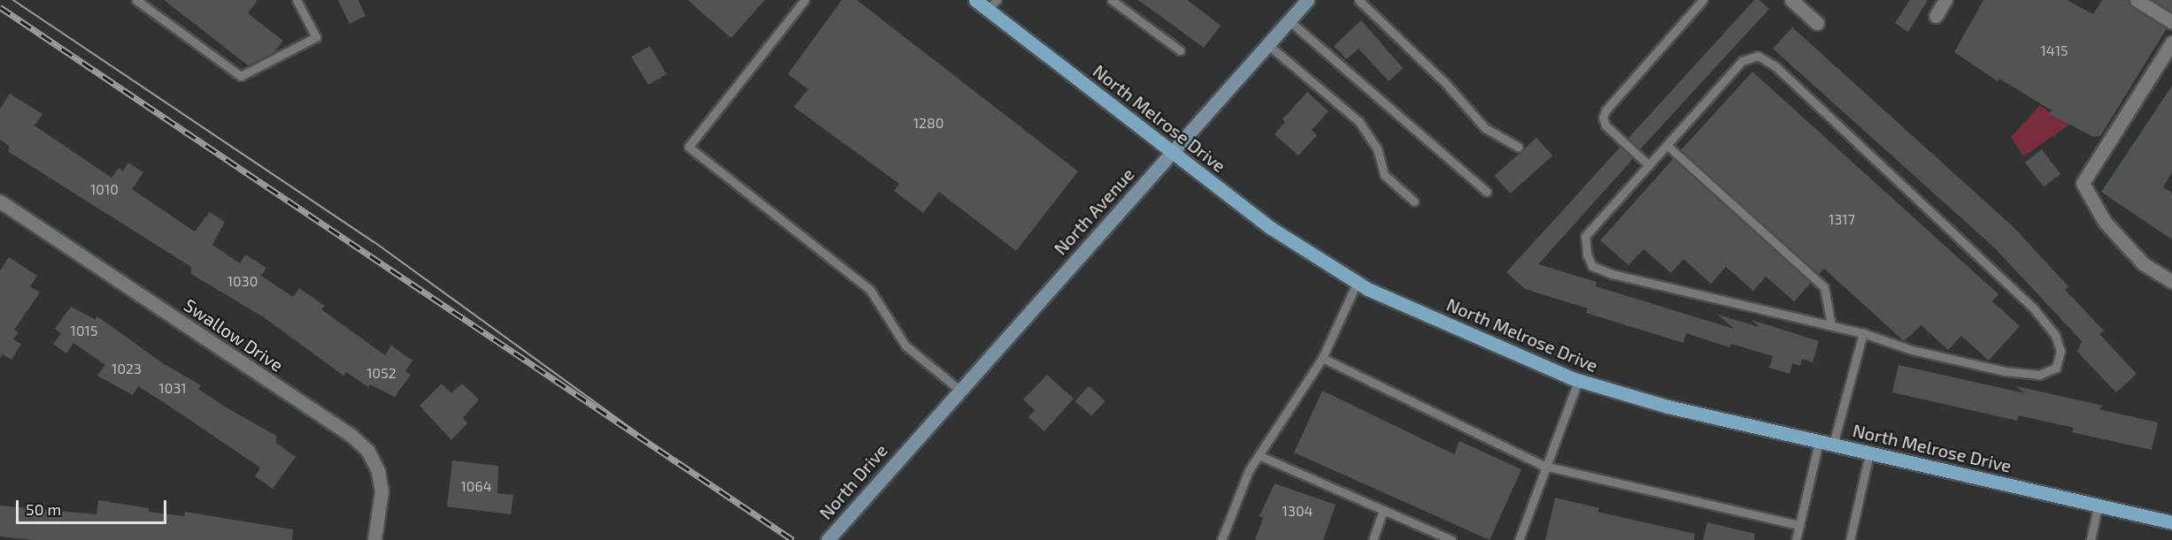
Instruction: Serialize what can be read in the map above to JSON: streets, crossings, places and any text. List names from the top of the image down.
{
  "streets": {
    "main road": ["North Melrose Drive", "North Avenue", "North Drive"],
    "street": ["Swallow Drive"]
  },
  "crossings": [
    ["North Melrose Drive", "North Avenue"],
    ["North Avenue", "North Drive"]
  ],
  "house_numbers": [
    "1415",
    "1280",
    "1010",
    "1317",
    "1030",
    "1015",
    "1023",
    "1052",
    "1031",
    "1064",
    "1304"
  ],
  "scale_bar": "50 m"
}
